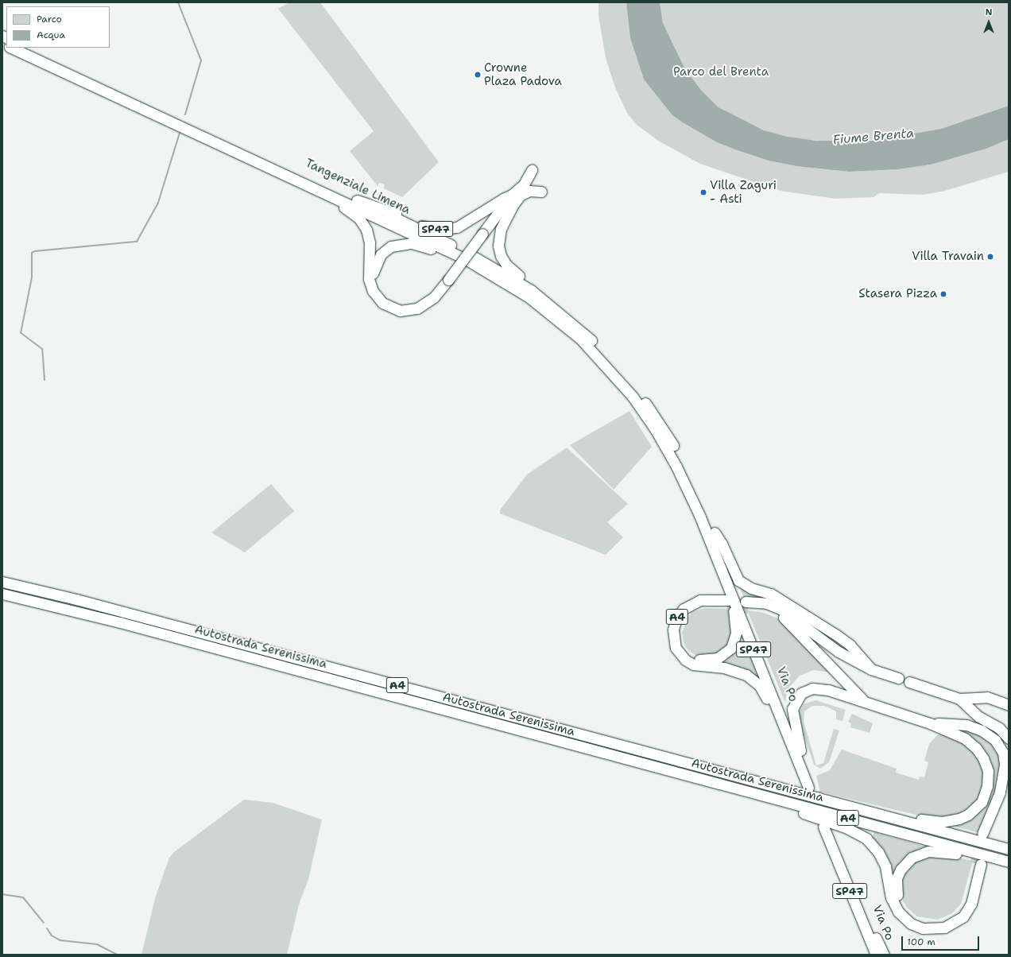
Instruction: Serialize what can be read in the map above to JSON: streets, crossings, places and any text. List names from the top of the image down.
{
  "streets": {
    "highway": [
      "Tangenziale Limena",
      "SP47",
      "A4",
      "Autostrada Serenissima",
      "Via Po"
    ]
  },
  "crossings": [
    ["Tangenziale Limena", "SP47"],
    ["Tangenziale Limena", "Via Po"],
    ["A4", "Autostrada Serenissima"],
    ["A4", "Via Po"]
  ],
  "water": ["Fiume Brenta"],
  "parks": ["Parco del Brenta"],
  "places": [
    "Crowne Plaza Padova",
    "Villa Zaguri - Asti",
    "Villa Travain",
    "Stasera Pizza"
  ],
  "legend": ["Parco", "Acqua"],
  "scale_bar": "100 m",
  "north": "top"
}
